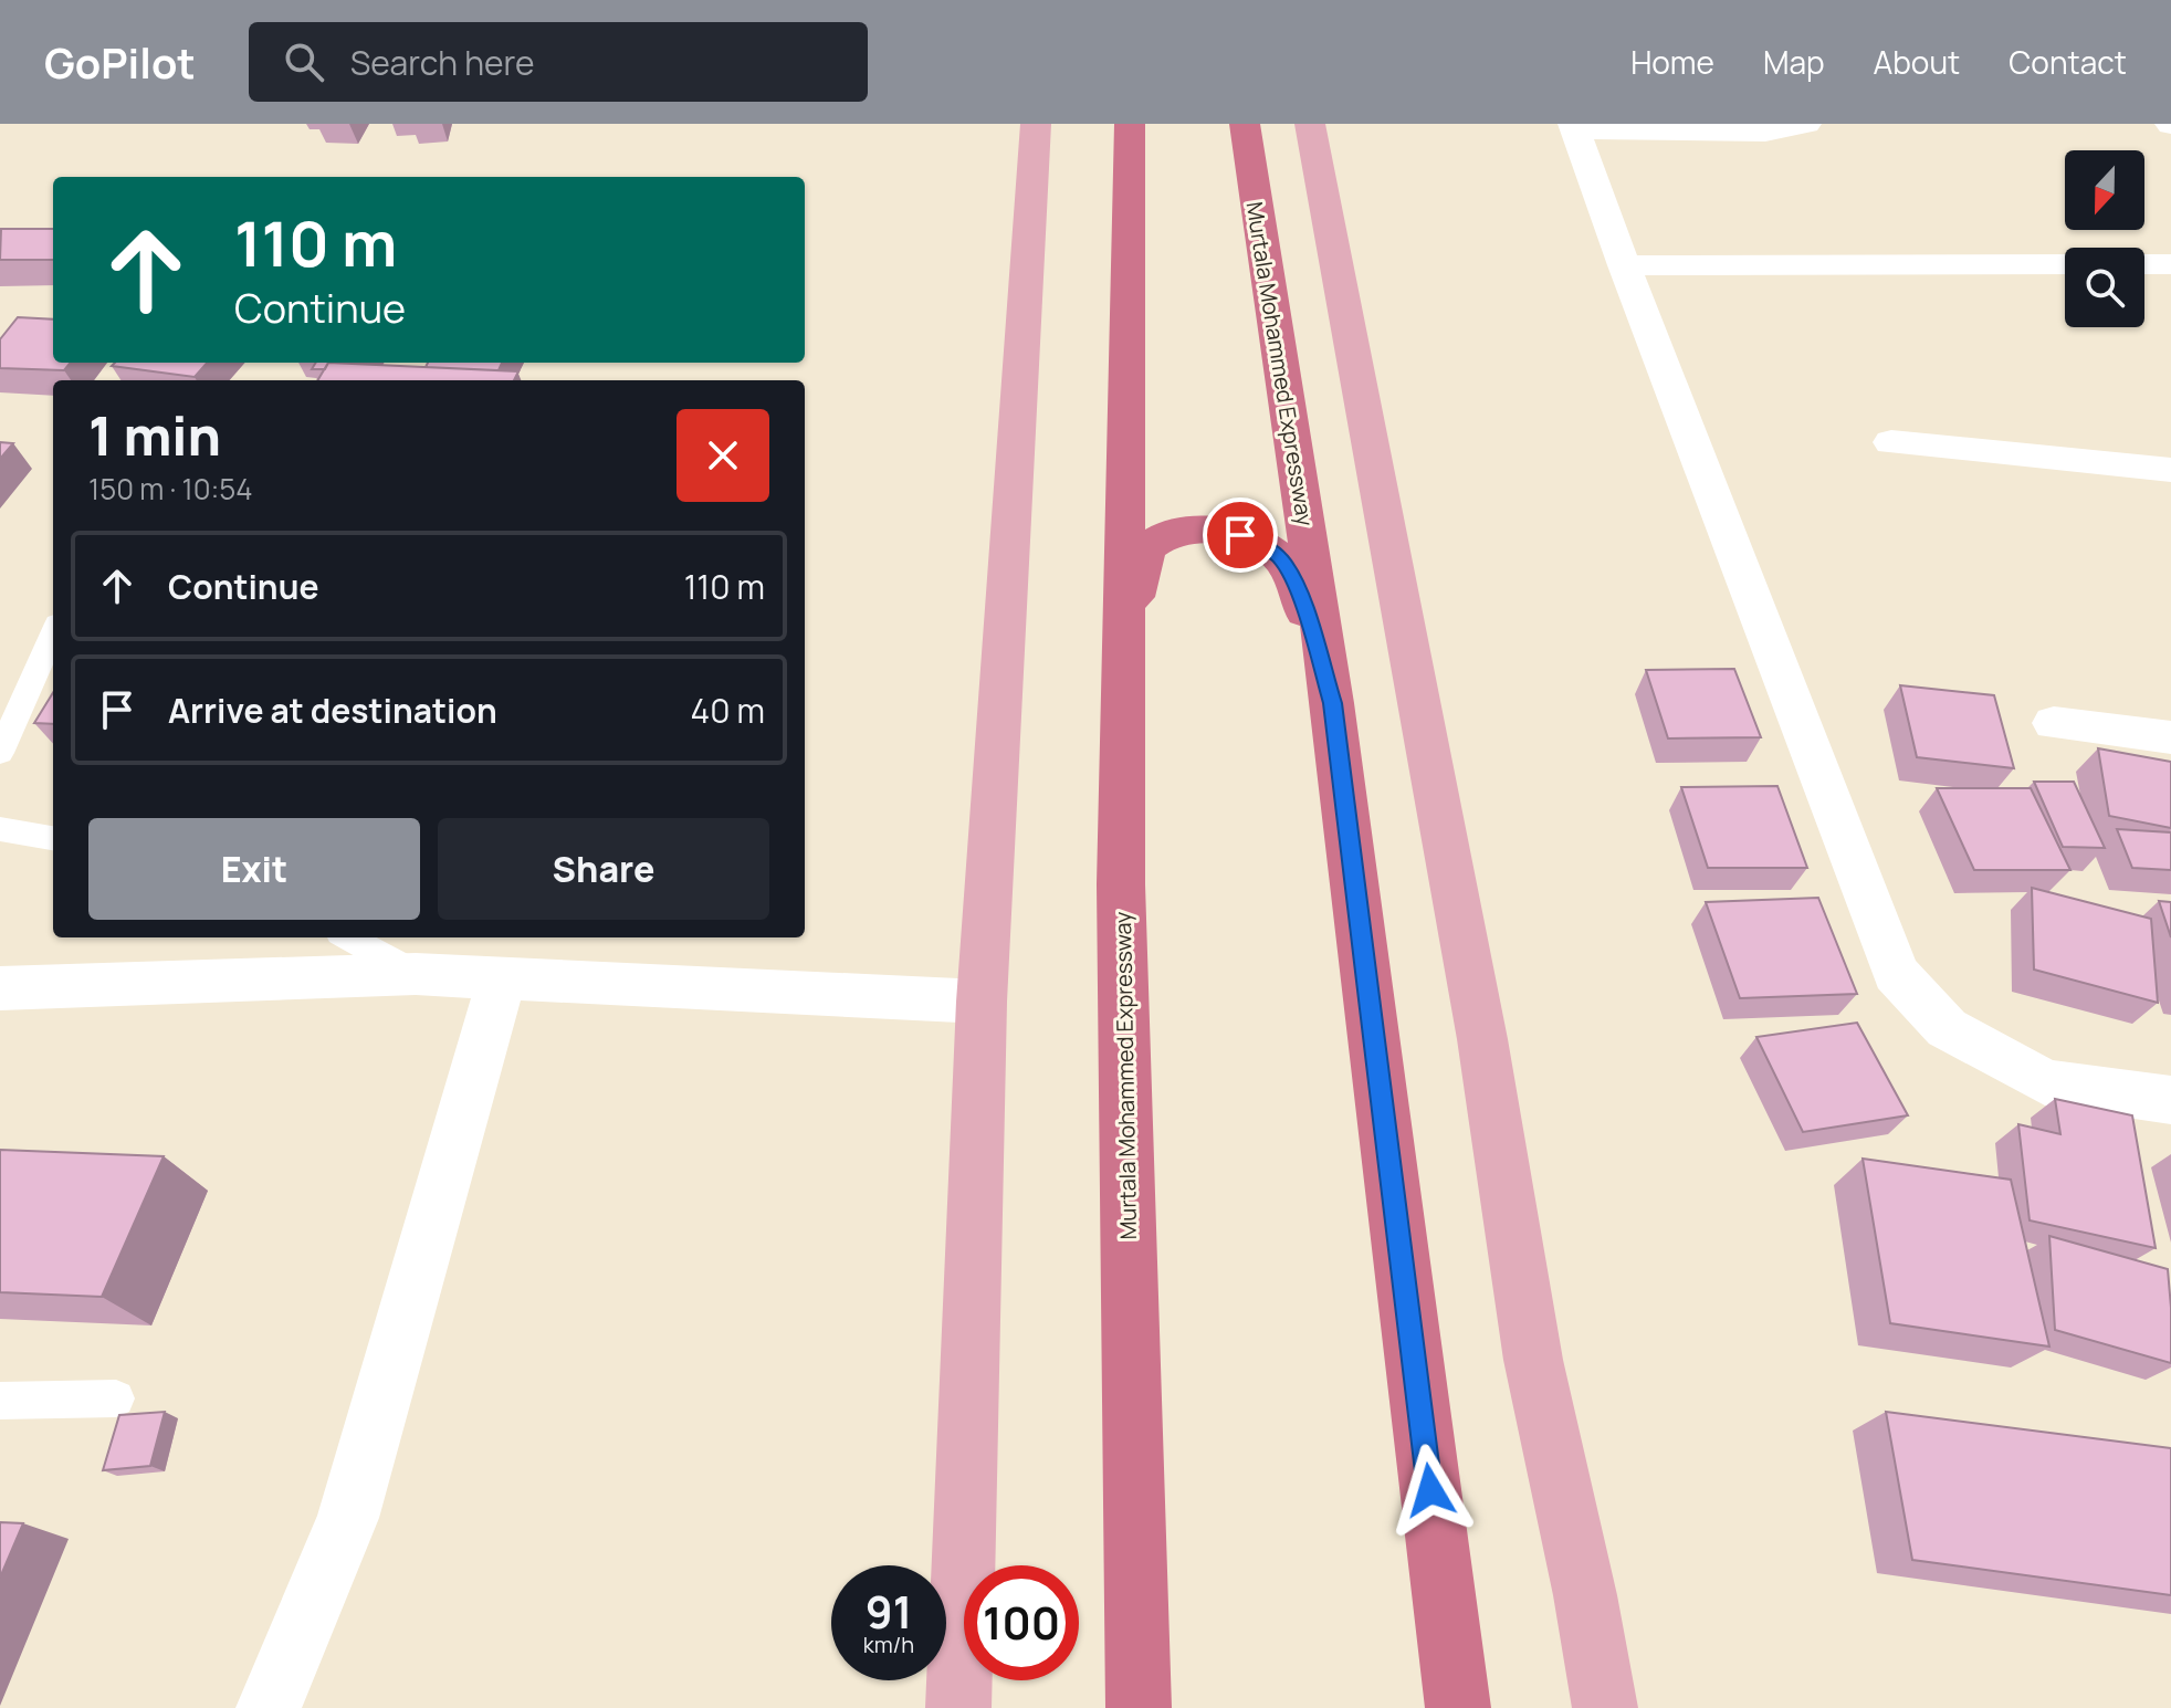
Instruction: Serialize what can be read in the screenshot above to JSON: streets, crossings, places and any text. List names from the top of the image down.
{
  "streets": {
    "highway": ["Murtala Mohammed Expressway"]
  },
  "north": "bottom",
  "page": {
    "header": "GoPilot",
    "search": "Search here",
    "nav": [
      "Home",
      "Map",
      "About",
      "Contact"
    ],
    "turn": ["110 m", "Continue"],
    "heading": ["1 min", "150 m · 10:54"],
    "list": [
      {
        "name": "Continue",
        "value": "110 m"
      },
      {
        "name": "Arrive at destination",
        "value": "40 m"
      }
    ],
    "buttons": ["Exit", "Share"],
    "speed": "91 km/h",
    "limit": "100"
  }
}
